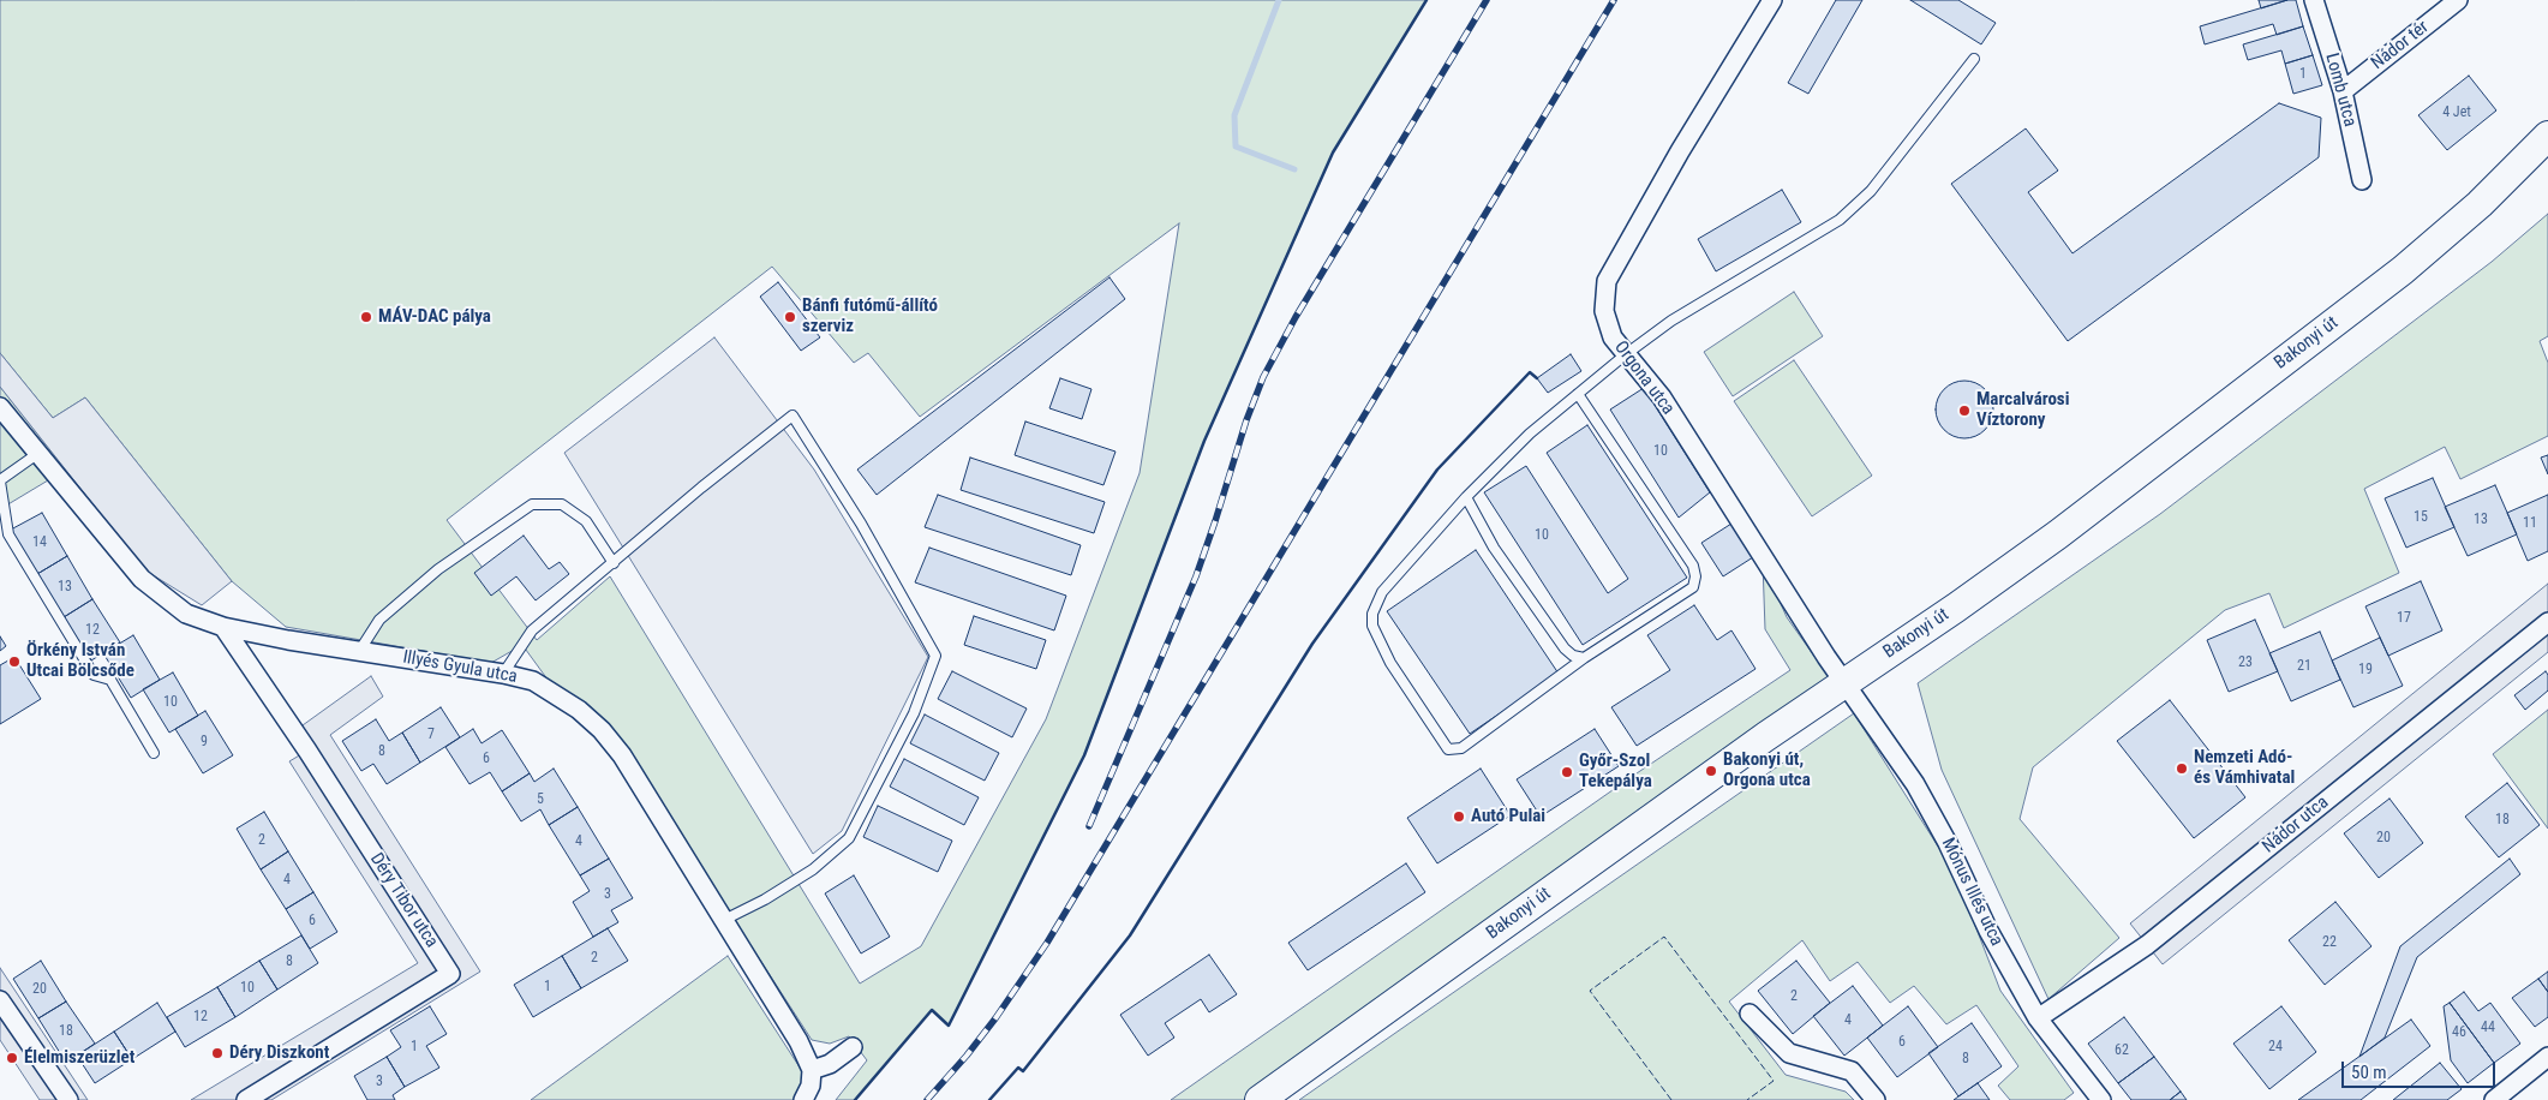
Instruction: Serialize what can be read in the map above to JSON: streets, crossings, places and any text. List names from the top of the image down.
{
  "streets": {
    "main road": ["Bakonyi út"],
    "street": [
      "Nádor tér",
      "Lomb utca",
      "Orgona utca",
      "Illyés Gyula utca",
      "Nádor utca",
      "Mónus Illés utca",
      "Déry Tibor utca"
    ]
  },
  "crossings": [
    ["Nádor tér", "Lomb utca"],
    ["Bakonyi út", "Orgona utca"],
    ["Bakonyi út", "Mónus Illés utca"],
    ["Orgona utca", "Mónus Illés utca"],
    ["Illyés Gyula utca", "Déry Tibor utca"],
    ["Nádor utca", "Mónus Illés utca"]
  ],
  "places": [
    "MÁV-DAC pálya",
    "Bánfi futómű-állító szerviz",
    "Marcalvárosi Víztorony",
    "Örkény István Utcai Bölcsőde",
    "Nemzeti Adó- és Vámhivatal",
    "Bakonyi út, Orgona utca",
    "Győr-Szol Tekepálya",
    "Autó Pulai",
    "Déry Diszkont",
    "Élelmiszerüzlet"
  ],
  "house_numbers": [
    "1",
    "4 Jet",
    "10",
    "15",
    "13",
    "11",
    "10",
    "14",
    "13",
    "17",
    "12",
    "23",
    "21",
    "19",
    "10",
    "7",
    "9",
    "8",
    "6",
    "5",
    "18",
    "20",
    "2",
    "4",
    "4",
    "3",
    "6",
    "22",
    "2",
    "8",
    "1",
    "10",
    "20",
    "2",
    "12",
    "4",
    "44",
    "18",
    "46",
    "6",
    "1",
    "24",
    "62",
    "8",
    "3"
  ],
  "scale_bar": "50 m"
}
